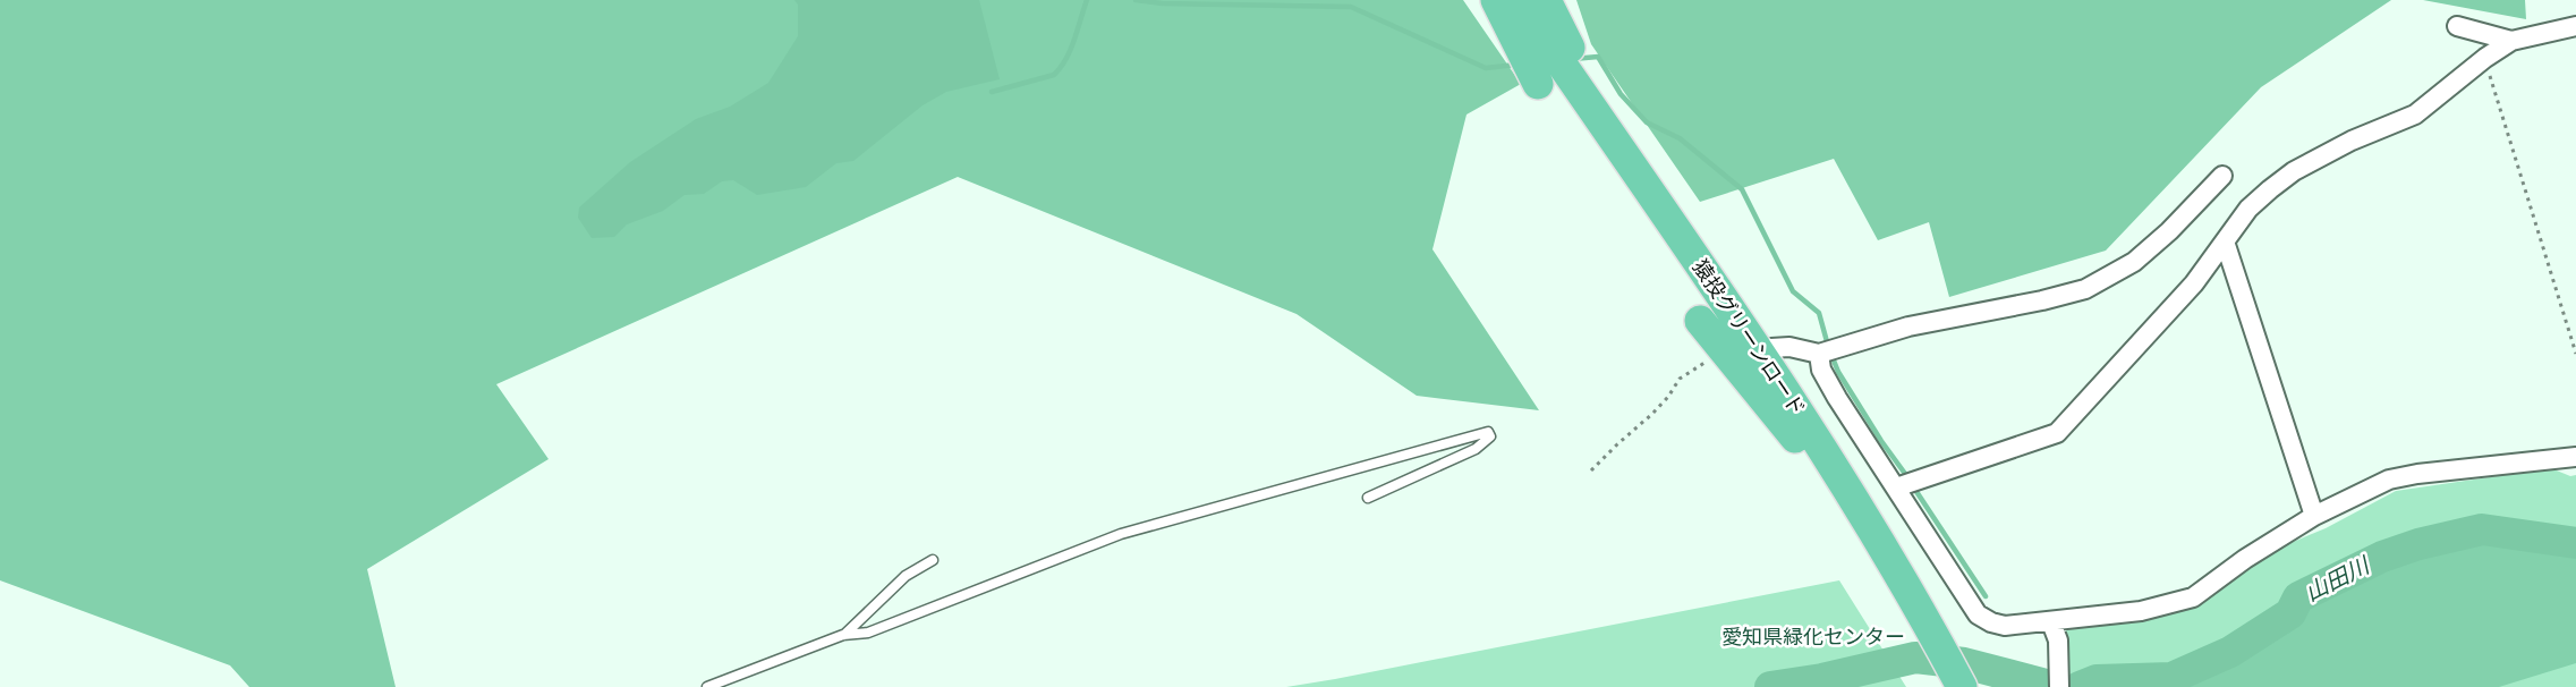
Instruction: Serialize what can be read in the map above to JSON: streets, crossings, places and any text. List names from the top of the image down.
{
  "streets": {
    "main road": ["猿投グリーンロード"]
  },
  "water": ["山田川"],
  "parks": ["愛知県緑化センター"]
}
